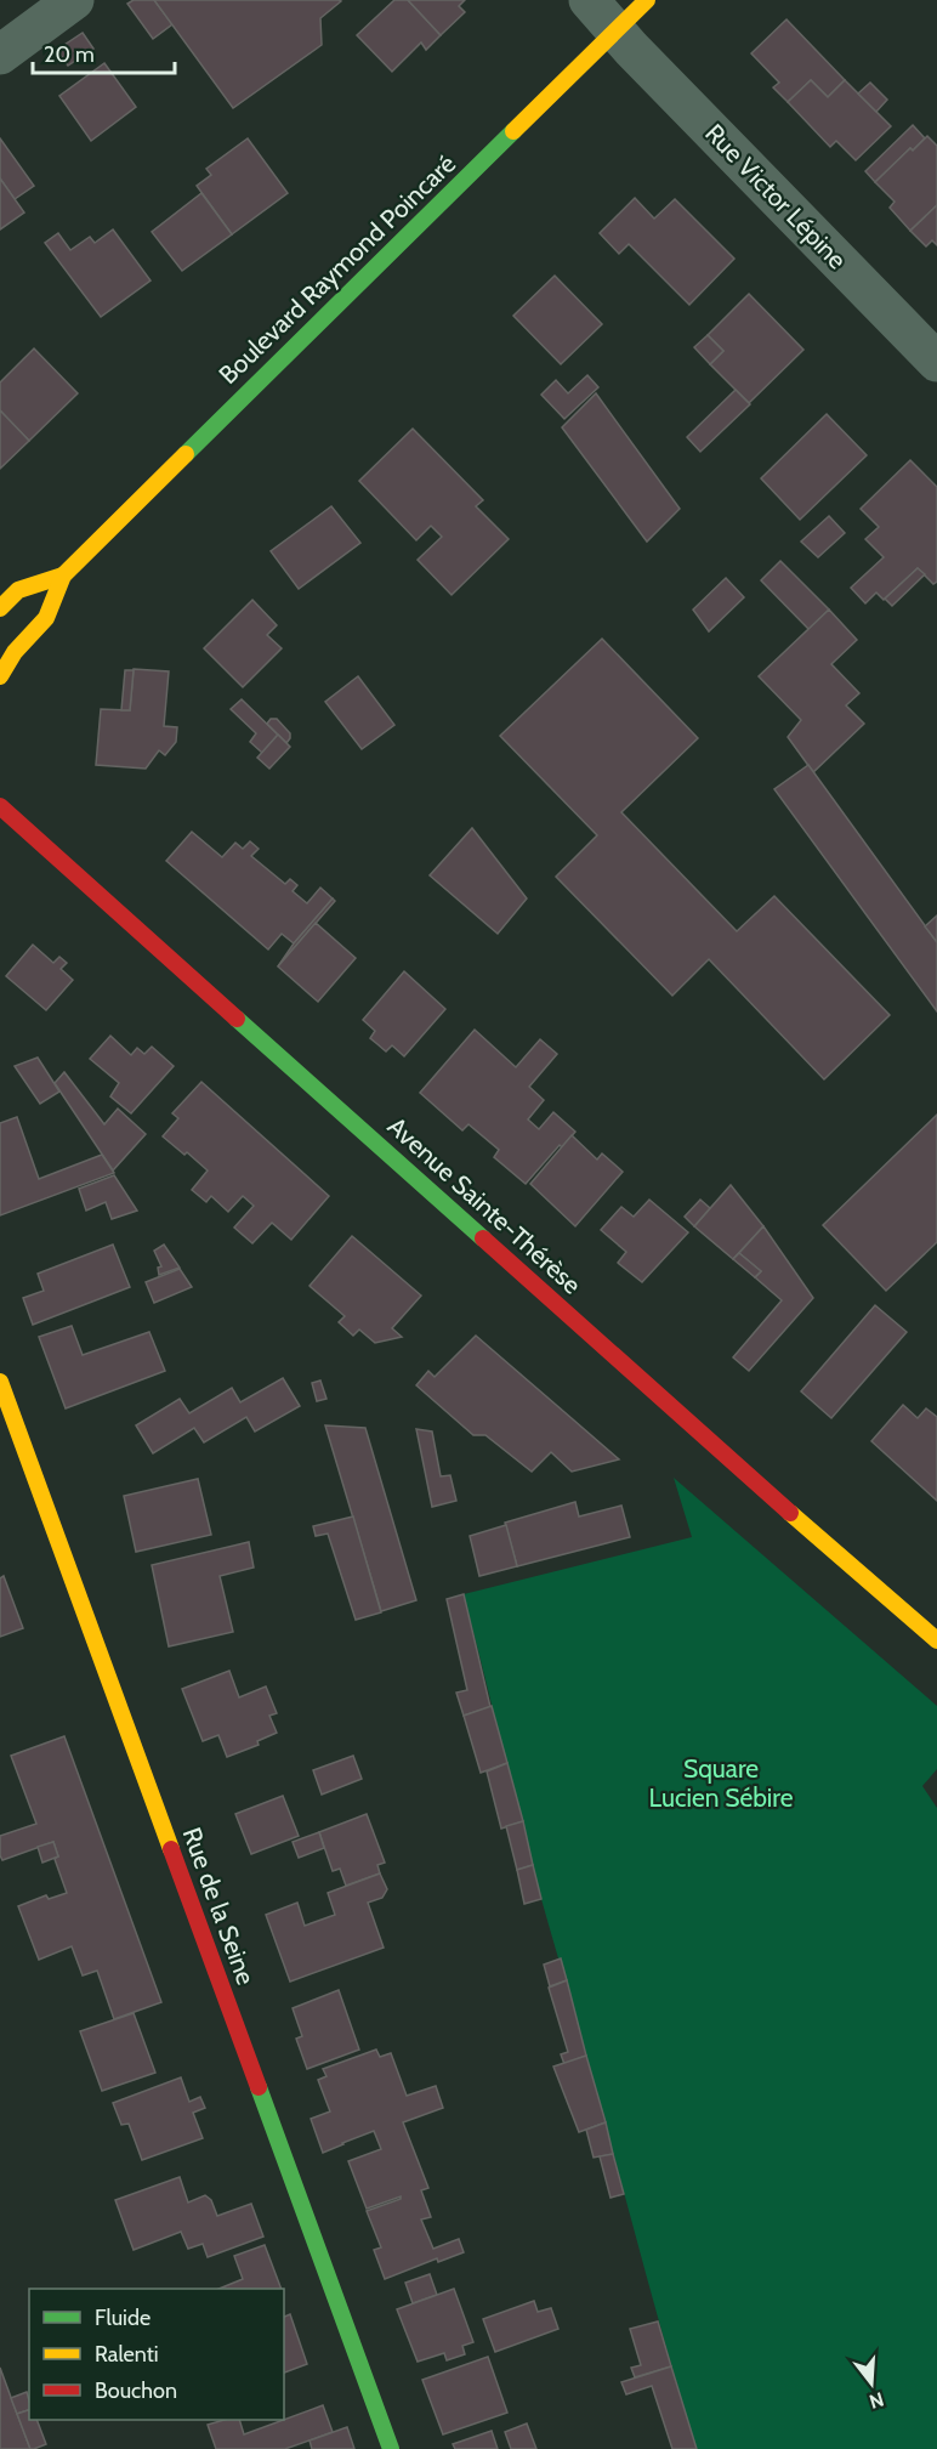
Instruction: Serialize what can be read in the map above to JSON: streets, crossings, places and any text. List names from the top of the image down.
{
  "streets": {
    "street": [
      "Rue Victor Lépine",
      "Boulevard Raymond Poincaré",
      "Avenue Sainte-Thérèse",
      "Rue de la Seine"
    ]
  },
  "crossings": [
    ["Rue Victor Lépine", "Boulevard Raymond Poincaré"]
  ],
  "parks": ["Square Lucien Sébire"],
  "legend": ["Fluide", "Ralenti", "Bouchon"],
  "scale_bar": "20 m",
  "north": "bottom"
}
